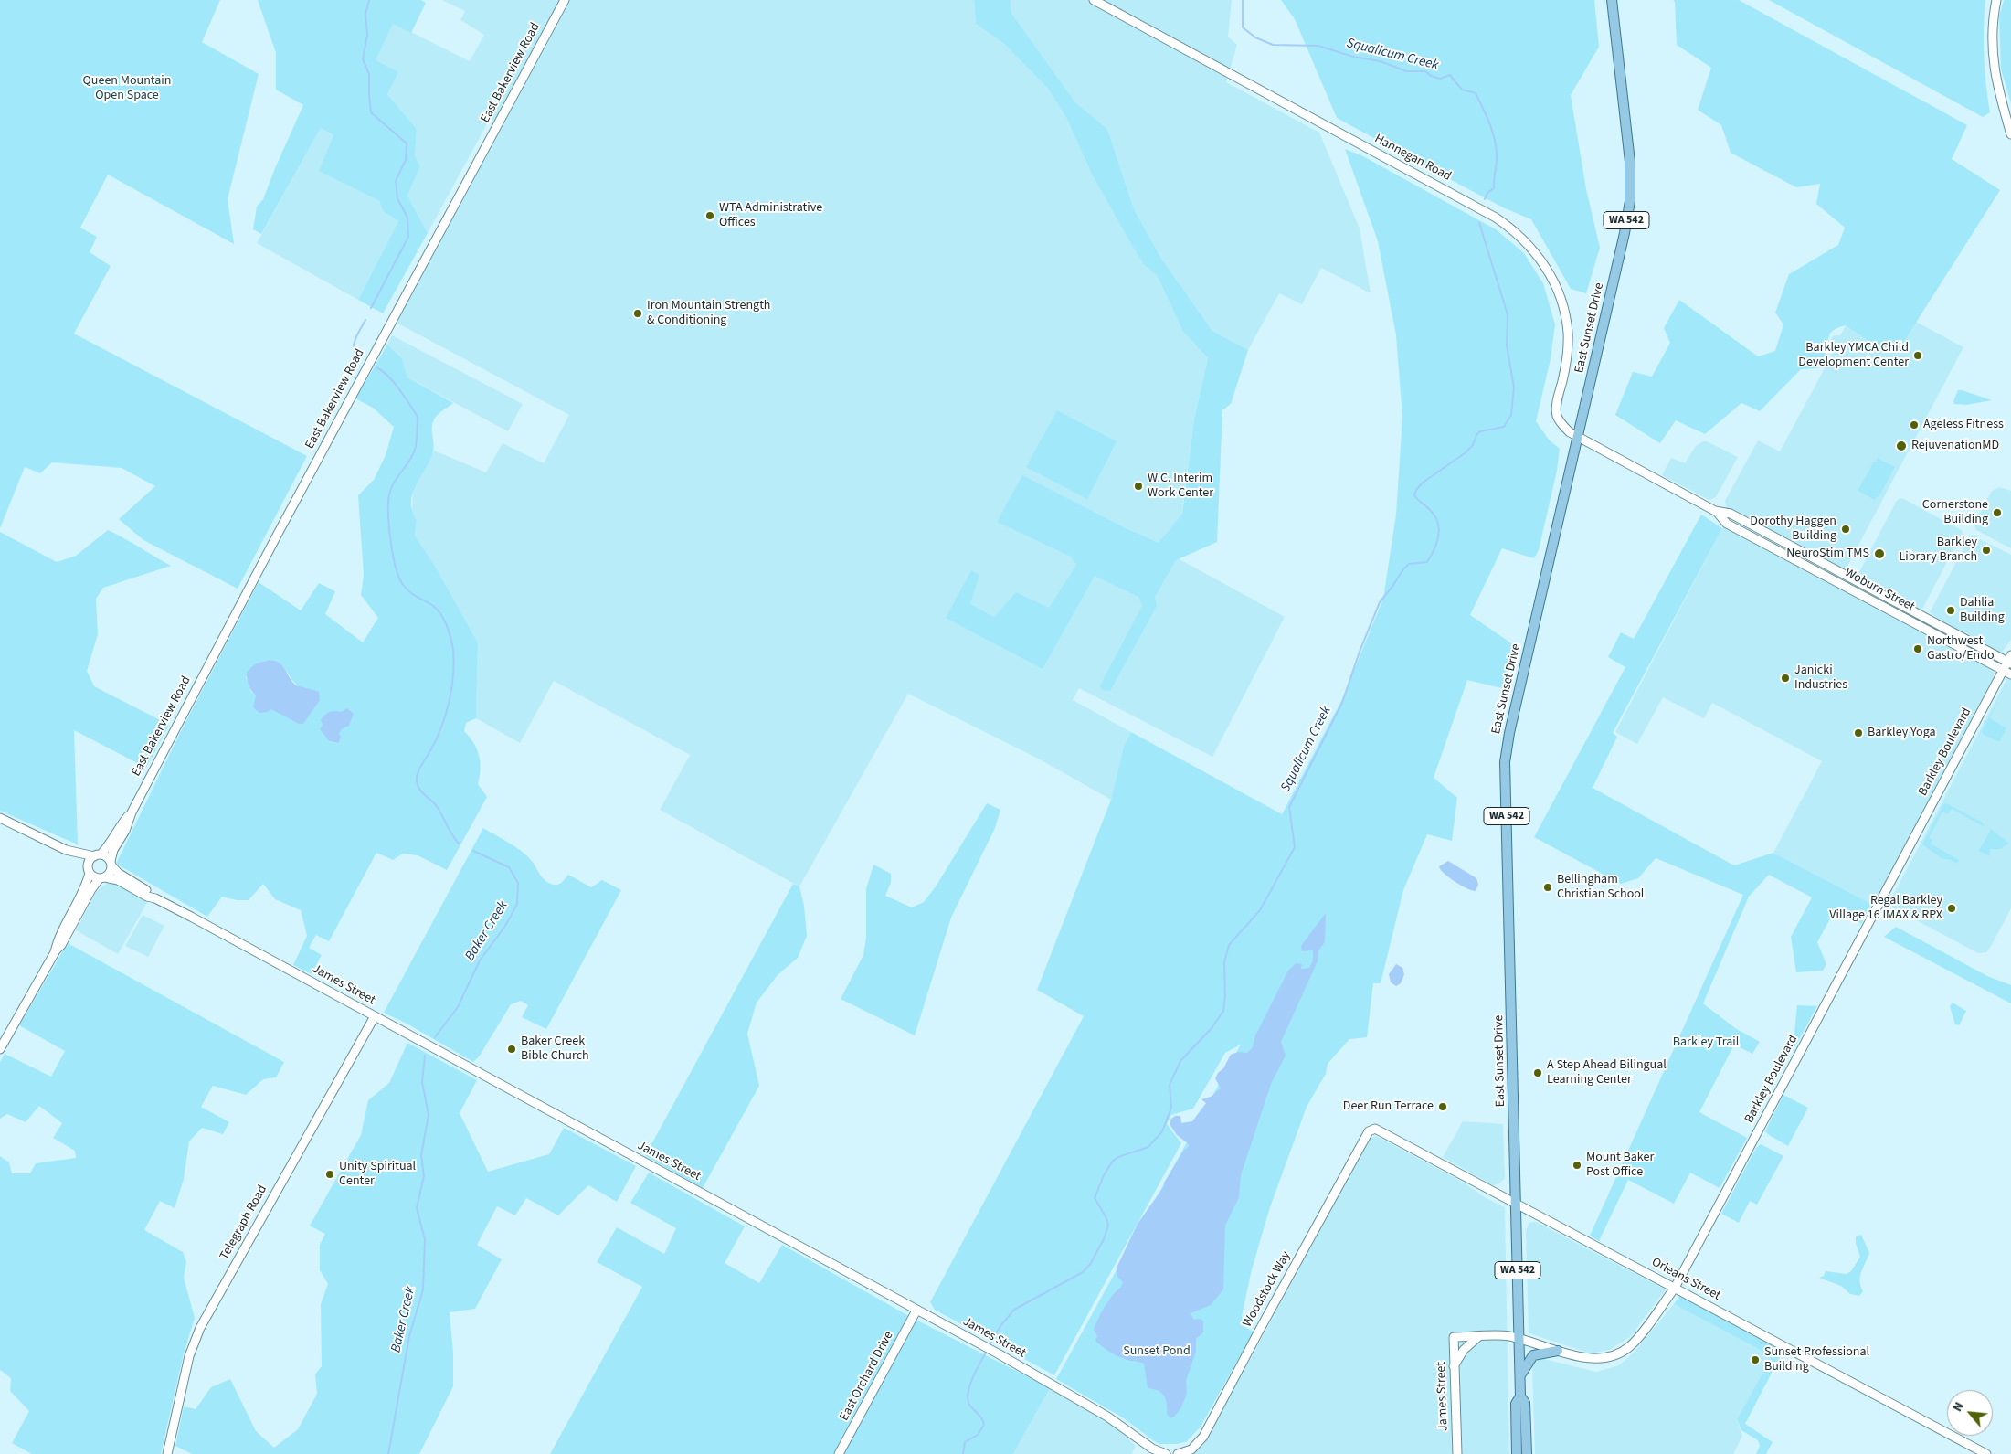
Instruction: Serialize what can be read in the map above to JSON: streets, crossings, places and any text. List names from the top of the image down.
{
  "streets": {
    "main road": [
      "East Bakerview Road",
      "Hannegan Road",
      "WA 542",
      "East Sunset Drive",
      "Woburn Street",
      "Barkley Boulevard",
      "James Street",
      "Telegraph Road",
      "Orleans Street",
      "Woodstock Way",
      "East Orchard Drive"
    ]
  },
  "crossings": [
    ["East Bakerview Road", "James Street"],
    ["Hannegan Road", "East Sunset Drive"],
    ["Hannegan Road", "Woburn Street"],
    ["East Sunset Drive", "Woburn Street"],
    ["East Sunset Drive", "Barkley Boulevard"],
    ["East Sunset Drive", "Orleans Street"],
    ["Woburn Street", "Barkley Boulevard"],
    ["Barkley Boulevard", "James Street"],
    ["Barkley Boulevard", "Orleans Street"],
    ["James Street", "Telegraph Road"],
    ["James Street", "East Orchard Drive"],
    ["Orleans Street", "Woodstock Way"]
  ],
  "water": ["Squalicum Creek", "Baker Creek"],
  "parks": ["Queen Mountain Open Space", "Barkley Trail", "Sunset Pond"],
  "places": [
    "WTA Administrative Offices",
    "Iron Mountain Strength & Conditioning",
    "Barkley YMCA Child Development Center",
    "Ageless Fitness",
    "RejuvenationMD",
    "W.C. Interim Work Center",
    "Cornerstone Building",
    "Dorothy Haggen Building",
    "Barkley Library Branch",
    "NeuroStim TMS",
    "Dahlia Building",
    "Northwest Gastro/Endo",
    "Janicki Industries",
    "Barkley Yoga",
    "Bellingham Christian School",
    "Regal Barkley Village 16 IMAX & RPX",
    "Baker Creek Bible Church",
    "A Step Ahead Bilingual Learning Center",
    "Deer Run Terrace",
    "Mount Baker Post Office",
    "Unity Spiritual Center",
    "Sunset Professional Building"
  ],
  "north": "top left"
}
